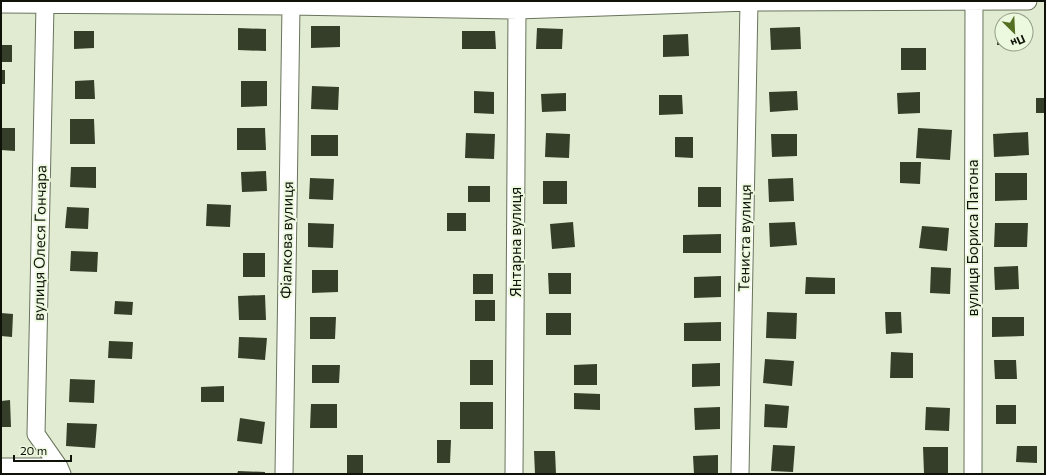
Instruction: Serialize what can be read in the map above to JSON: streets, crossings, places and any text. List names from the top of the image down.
{
  "streets": {
    "street": [
      "Тениста вулиця",
      "вулиця Бориса Патона",
      "Фіалкова вулиця",
      "Янтарна вулиця",
      "вулиця Олеся Гончара"
    ]
  },
  "scale_bar": "20 m",
  "north": "bottom right"
}
